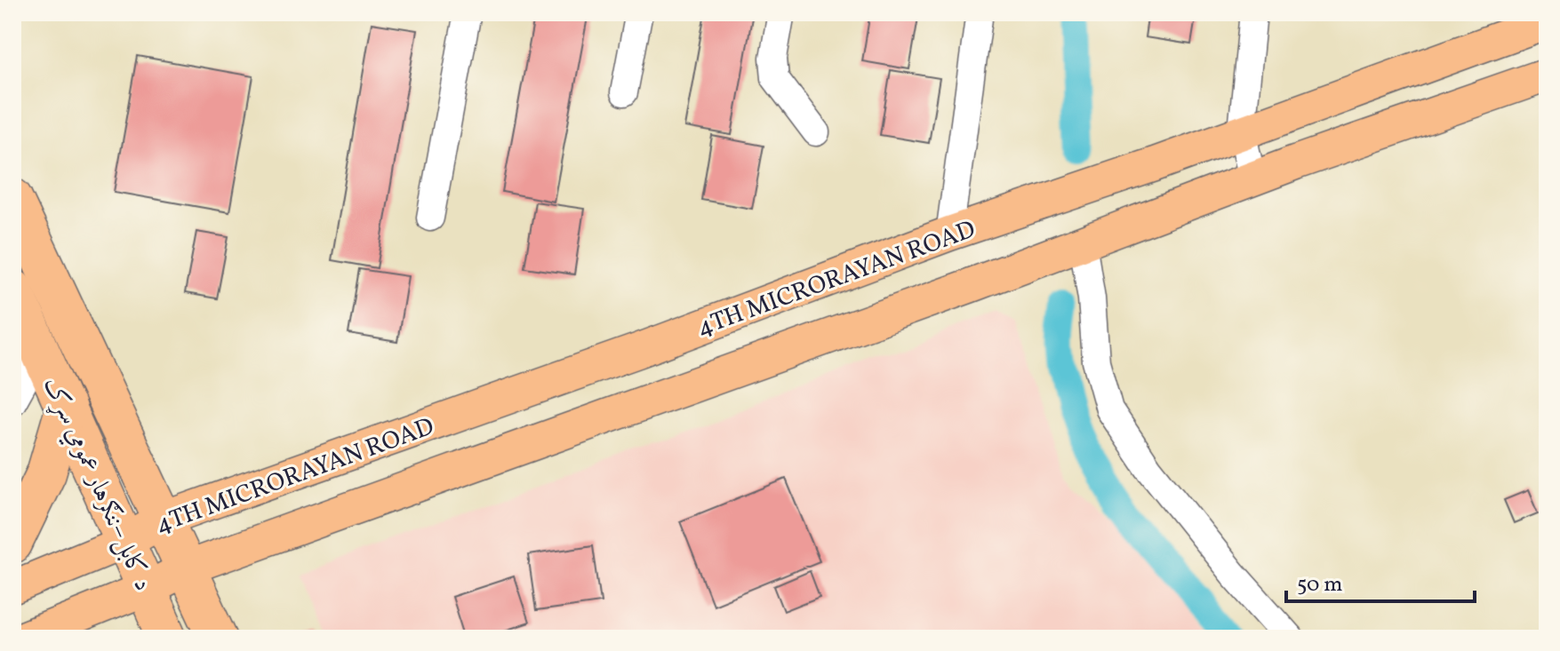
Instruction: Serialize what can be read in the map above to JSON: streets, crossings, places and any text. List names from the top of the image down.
{
  "streets": {
    "highway": ["د کابل–ننګرهار عمومي سړک"],
    "main road": ["4TH MICRORAYAN ROAD"]
  },
  "crossings": [
    ["4TH MICRORAYAN ROAD", "د کابل–ننګرهار عمومي سړک"]
  ],
  "scale_bar": "50 m"
}
